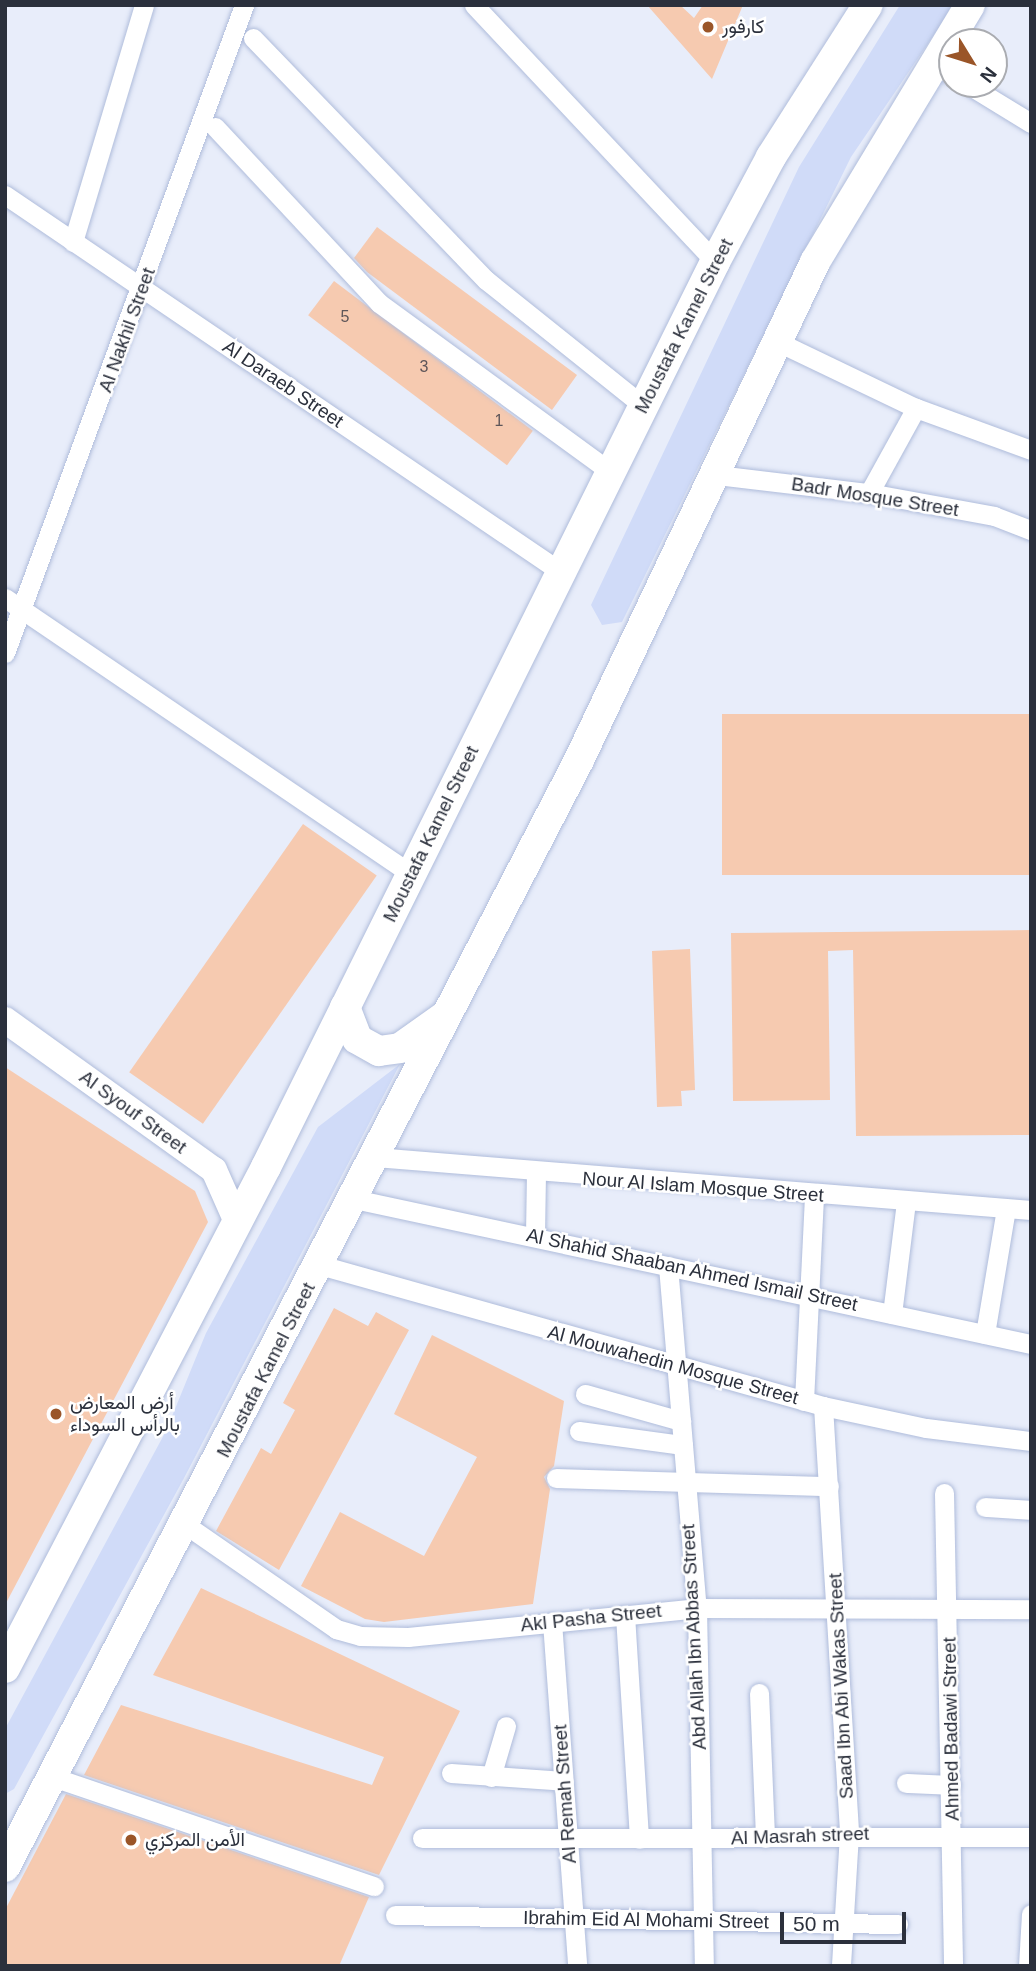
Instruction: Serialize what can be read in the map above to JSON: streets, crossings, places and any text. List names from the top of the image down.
{
  "streets": {
    "main road": ["Moustafa Kamel Street", "Al Syouf Street"],
    "street": [
      "Al Nakhil Street",
      "Al Daraeb Street",
      "Badr Mosque Street",
      "Nour Al Islam Mosque Street",
      "Al Shahid Shaaban Ahmed Ismail Street",
      "Al Mouwahedin Mosque Street",
      "Akl Pasha Street",
      "Abd Allah Ibn Abbas Street",
      "Saad Ibn Abi Wakas Street",
      "Ahmed Badawi Street",
      "Al Remah Street",
      "Al Masrah street",
      "Ibrahim Eid Al Mohami Street"
    ]
  },
  "crossings": [
    ["Moustafa Kamel Street", "Al Daraeb Street"],
    ["Moustafa Kamel Street", "Badr Mosque Street"],
    ["Moustafa Kamel Street", "Al Syouf Street"],
    ["Moustafa Kamel Street", "Nour Al Islam Mosque Street"],
    ["Moustafa Kamel Street", "Al Shahid Shaaban Ahmed Ismail Street"],
    ["Moustafa Kamel Street", "Al Mouwahedin Mosque Street"],
    ["Moustafa Kamel Street", "Akl Pasha Street"],
    ["Al Nakhil Street", "Al Daraeb Street"],
    ["Nour Al Islam Mosque Street", "Saad Ibn Abi Wakas Street"],
    ["Al Shahid Shaaban Ahmed Ismail Street", "Abd Allah Ibn Abbas Street"],
    ["Al Shahid Shaaban Ahmed Ismail Street", "Saad Ibn Abi Wakas Street"],
    ["Al Mouwahedin Mosque Street", "Abd Allah Ibn Abbas Street"],
    ["Al Mouwahedin Mosque Street", "Saad Ibn Abi Wakas Street"],
    ["Akl Pasha Street", "Abd Allah Ibn Abbas Street"],
    ["Akl Pasha Street", "Saad Ibn Abi Wakas Street"],
    ["Akl Pasha Street", "Ahmed Badawi Street"],
    ["Akl Pasha Street", "Al Remah Street"],
    ["Abd Allah Ibn Abbas Street", "Al Masrah street"],
    ["Abd Allah Ibn Abbas Street", "Ibrahim Eid Al Mohami Street"],
    ["Saad Ibn Abi Wakas Street", "Al Masrah street"],
    ["Saad Ibn Abi Wakas Street", "Ibrahim Eid Al Mohami Street"],
    ["Ahmed Badawi Street", "Al Masrah street"],
    ["Al Remah Street", "Al Masrah street"],
    ["Al Remah Street", "Ibrahim Eid Al Mohami Street"]
  ],
  "places": ["كارفور", "أرض المعارض بالرأس السوداء", "الأمن المركزي"],
  "house_numbers": ["5", "3", "1"],
  "scale_bar": "50 m",
  "north": "bottom right"
}
